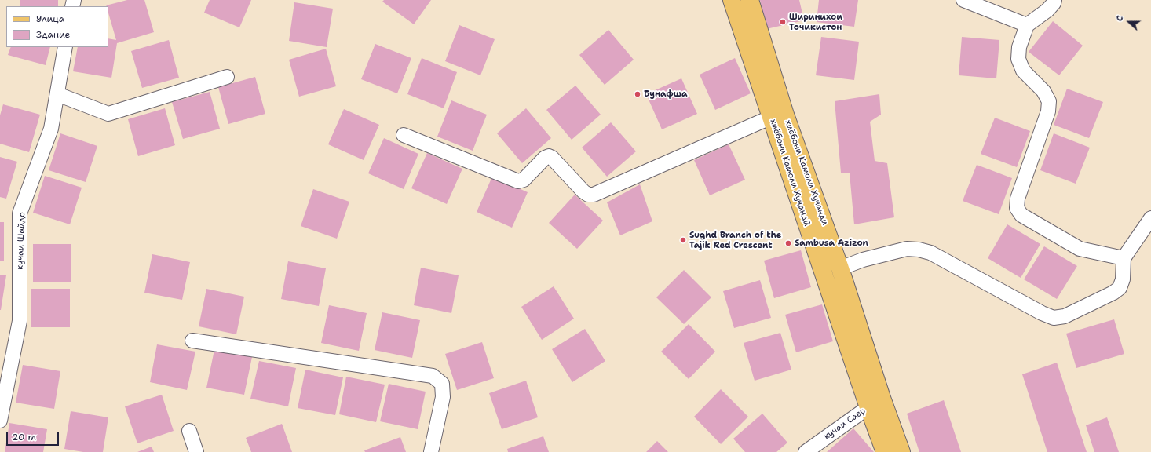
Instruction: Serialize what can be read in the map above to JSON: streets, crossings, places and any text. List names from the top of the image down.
{
  "streets": {
    "main road": ["хиёбони Камоли Хуҷандӣ", "хиёбони Камоли Хучанди"],
    "street": ["кучаи Шайдо", "кучаи Савр"]
  },
  "crossings": [
    ["хиёбони Камоли Хуҷандӣ", "кучаи Савр"]
  ],
  "places": [
    "Ширинихои Точикистон",
    "Бунафша",
    "Sughd Branch of the Tajik Red Crescent",
    "Sambusa Azizon"
  ],
  "legend": ["Улица", "Здание"],
  "scale_bar": "20 m",
  "north": "left"
}
